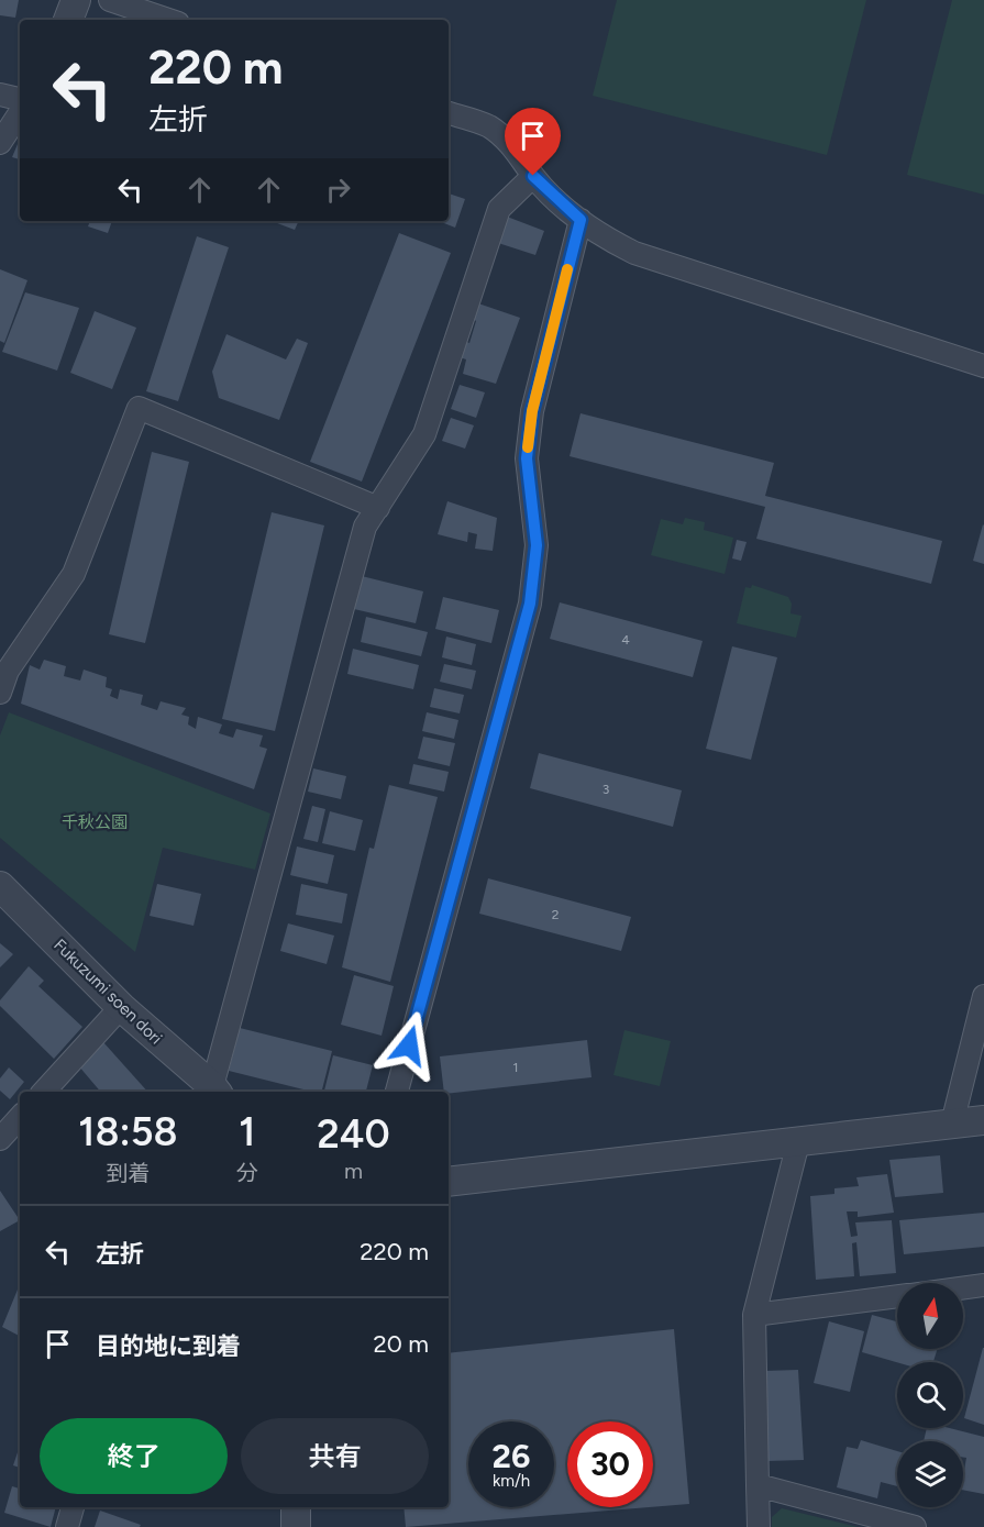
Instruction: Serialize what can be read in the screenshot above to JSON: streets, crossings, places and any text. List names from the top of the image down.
{
  "streets": {
    "street": ["Fukuzumi soen dori"]
  },
  "parks": ["千秋公園"],
  "house_numbers": [
    "4",
    "3",
    "2",
    "1"
  ],
  "north": "top",
  "page": {
    "turn": ["220 m", "左折"],
    "eta": [
      "18:58",
      "到着",
      "1",
      "分",
      "240",
      "m"
    ],
    "list": [
      {
        "name": "左折",
        "value": "220 m"
      },
      {
        "name": "目的地に到着",
        "value": "20 m"
      }
    ],
    "buttons": ["終了", "共有"],
    "speed": "26 km/h",
    "limit": "30"
  }
}
